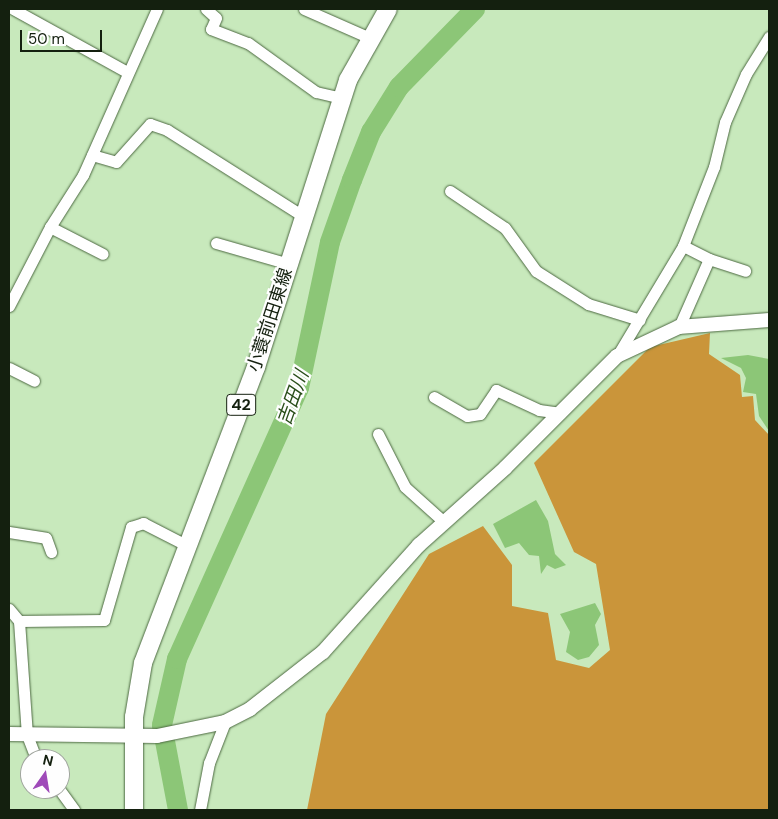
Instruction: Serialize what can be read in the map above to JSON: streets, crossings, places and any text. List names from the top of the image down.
{
  "streets": {
    "main road": ["小蓑前田東線", "42"]
  },
  "water": ["吉田川"],
  "scale_bar": "50 m",
  "north": "top"
}
